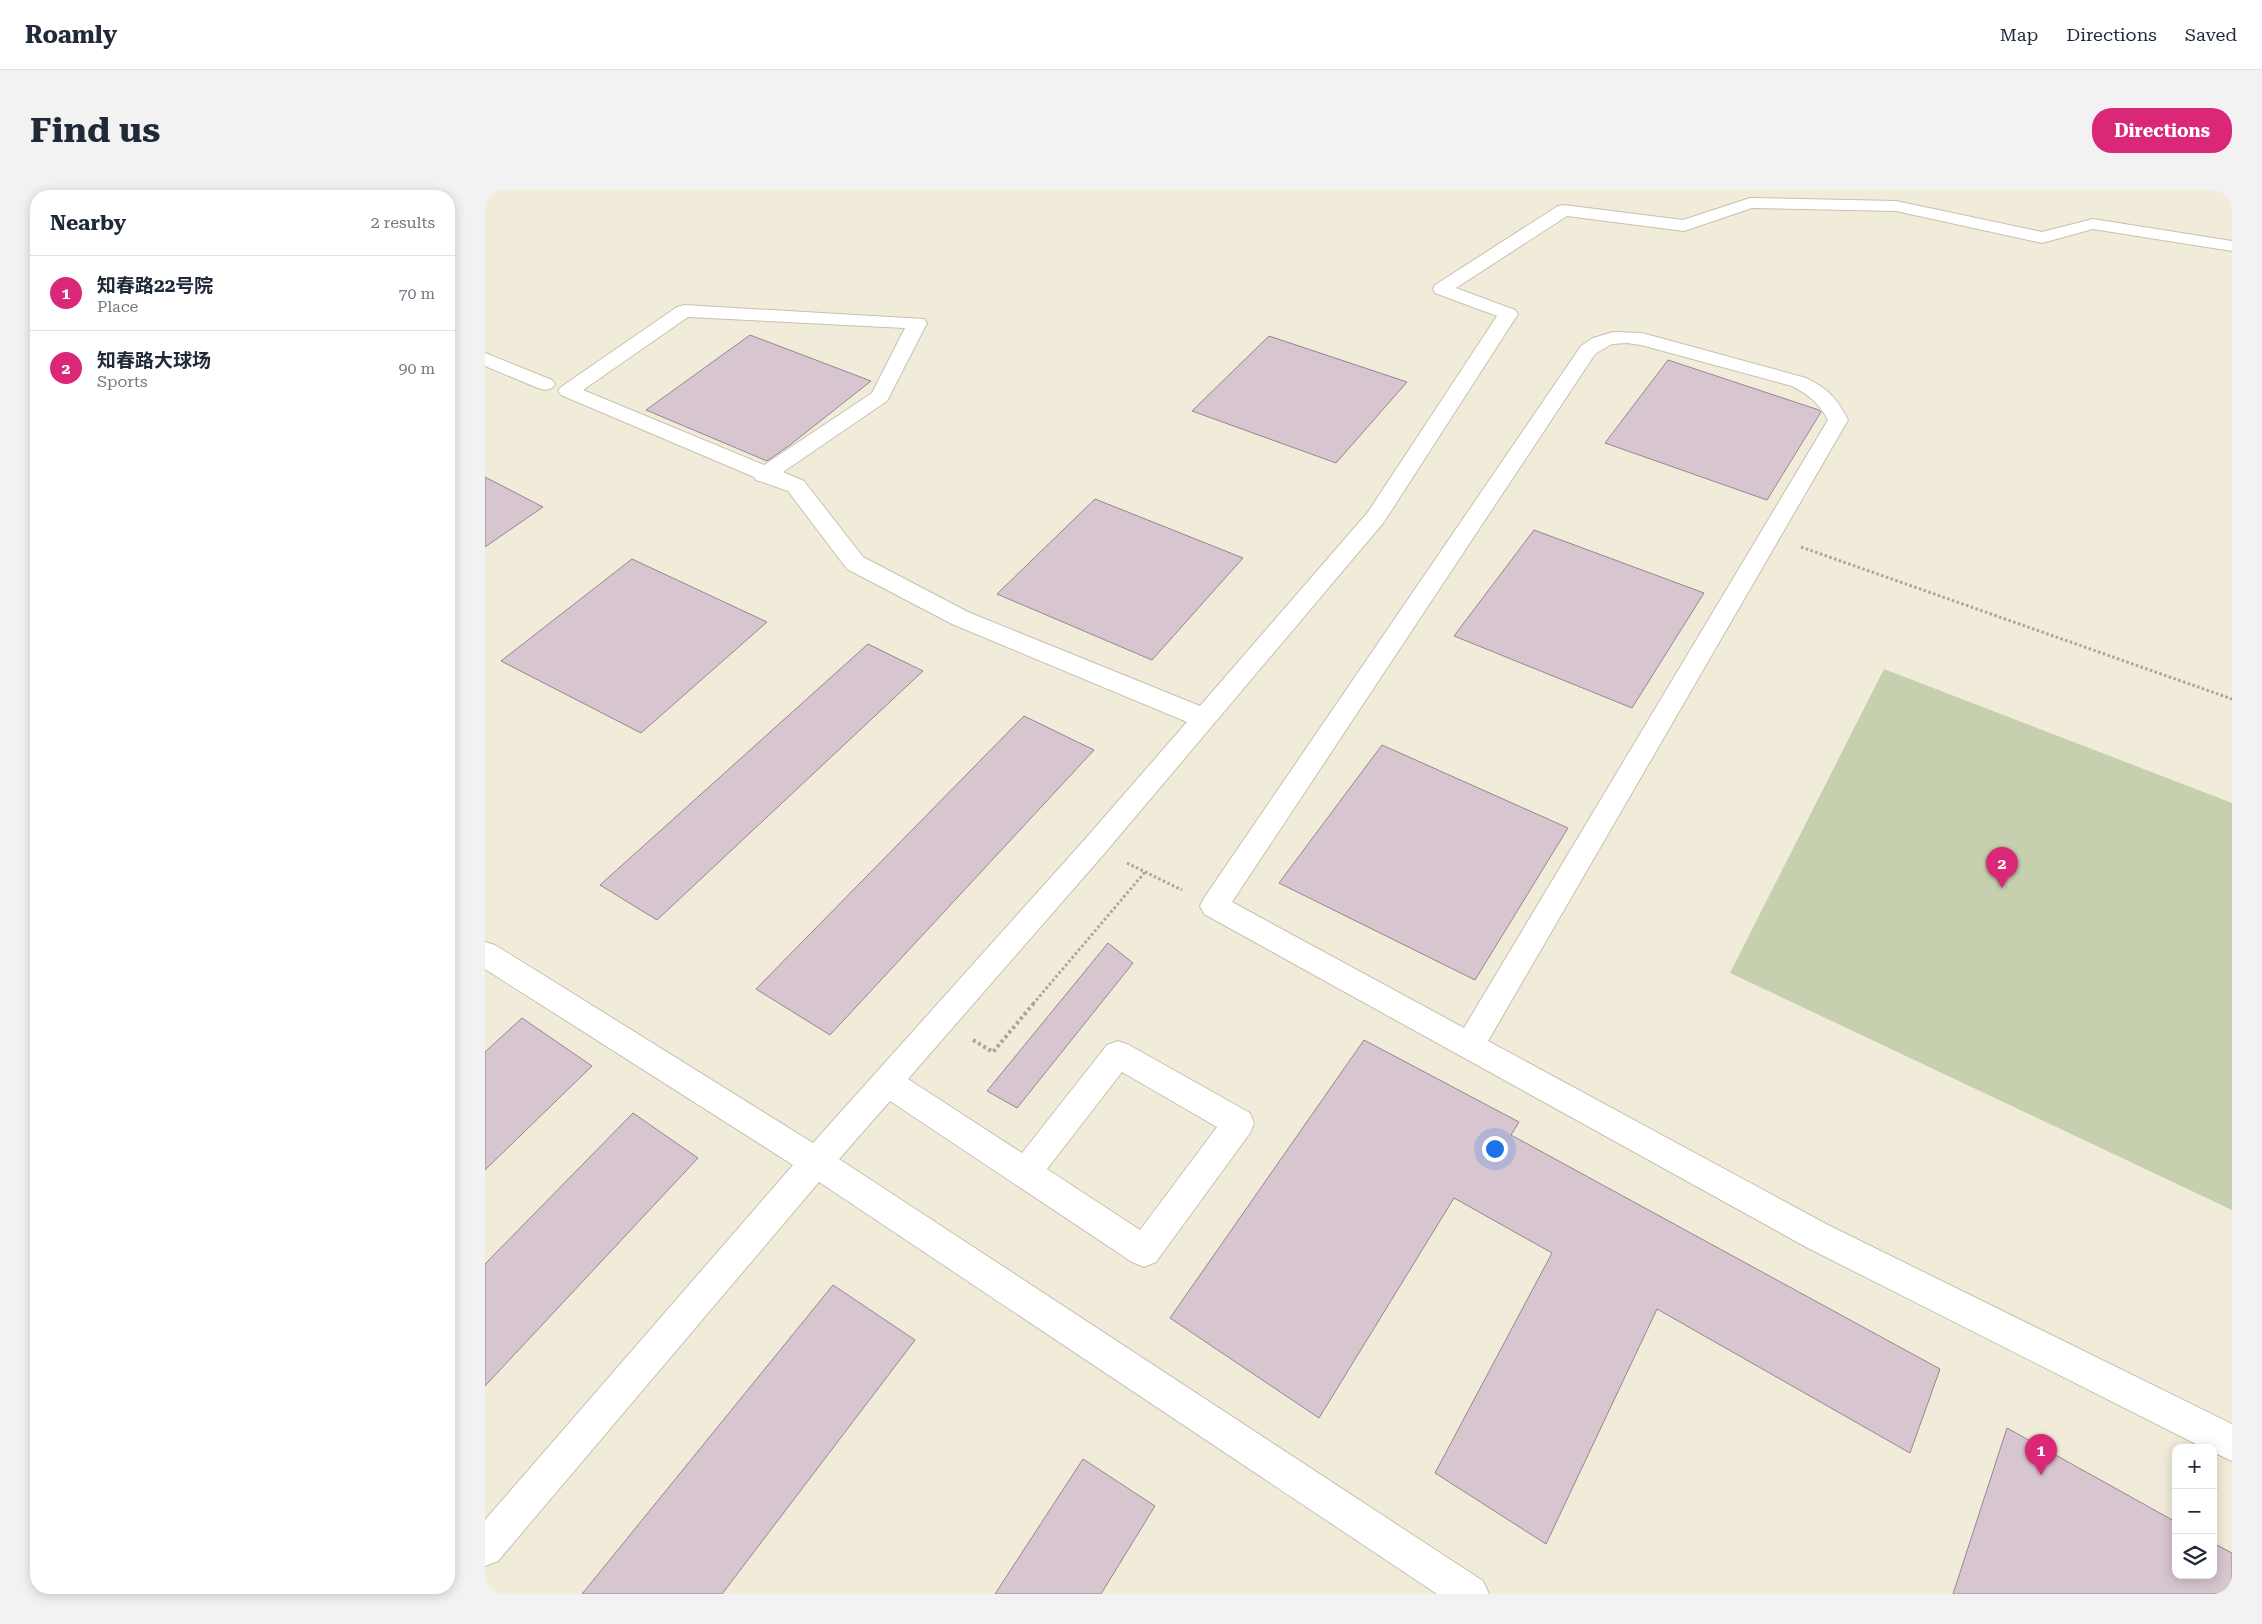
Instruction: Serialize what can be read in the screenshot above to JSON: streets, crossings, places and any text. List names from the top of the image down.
{
  "page": {
    "header": "Roamly",
    "nav": ["Map", "Directions", "Saved"],
    "buttons": "Directions",
    "title": "Find us",
    "heading": ["Nearby", "2 results"],
    "list": [
      {
        "mark": "1",
        "name": "知春路22号院",
        "note": "Place",
        "value": "70 m"
      },
      {
        "mark": "2",
        "name": "知春路大球场",
        "note": "Sports",
        "value": "90 m"
      }
    ],
    "pins": ["2", "1"],
    "map_buttons": ["+", "−"]
  }
}
